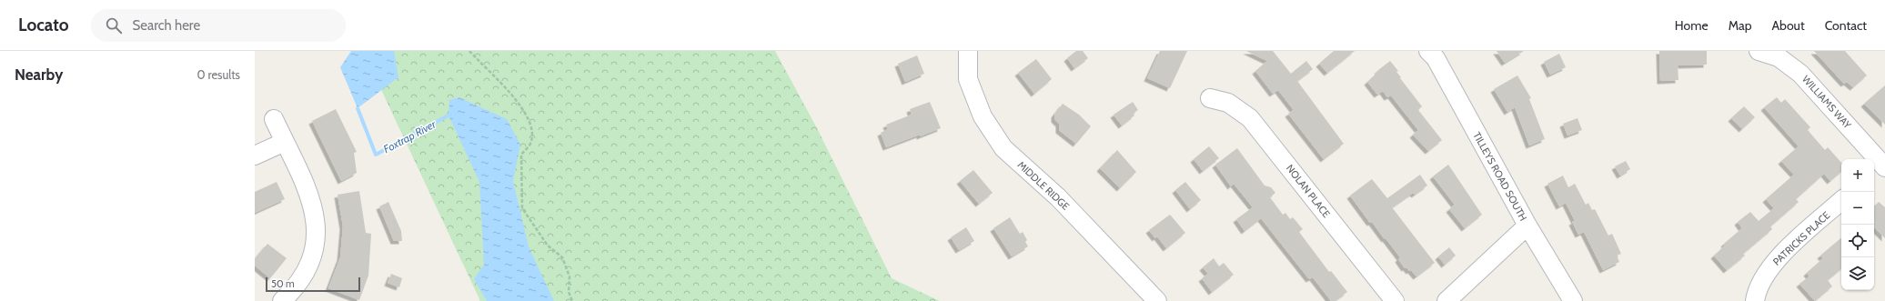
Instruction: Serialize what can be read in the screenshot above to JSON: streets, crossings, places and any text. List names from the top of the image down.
{
  "streets": {
    "street": [
      "WILLIAMS WAY",
      "TILLEYS ROAD SOUTH",
      "MIDDLE RIDGE",
      "NOLAN PLACE",
      "PATRICKS PLACE"
    ]
  },
  "water": ["Foxtrap River"],
  "scale_bar": "50 m",
  "page": {
    "header": "Locato",
    "search": "Search here",
    "nav": [
      "Home",
      "Map",
      "About",
      "Contact"
    ],
    "heading": ["Nearby", "0 results"],
    "map_buttons": ["+", "−"],
    "scale": "50 m"
  }
}
